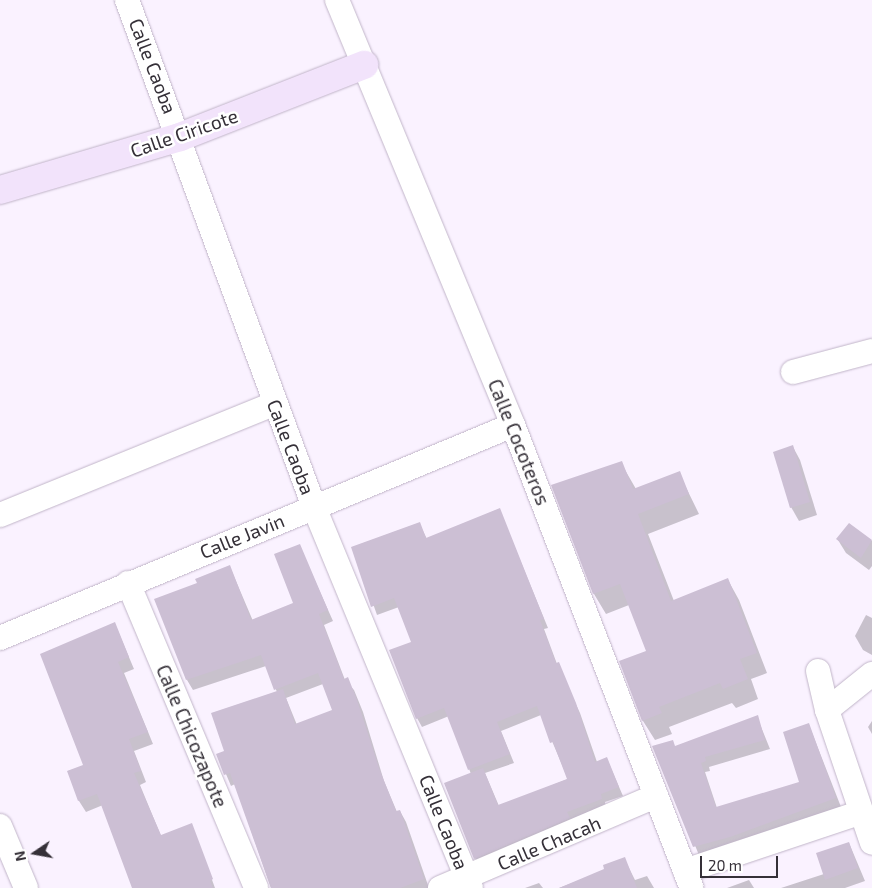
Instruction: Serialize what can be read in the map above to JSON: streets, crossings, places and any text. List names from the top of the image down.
{
  "streets": {
    "street": [
      "Calle Caoba",
      "Calle Ciricote",
      "Calle Cocoteros",
      "Calle Javin",
      "Calle Chicozapote",
      "Calle Chacah"
    ]
  },
  "crossings": [
    ["Calle Caoba", "Calle Ciricote"],
    ["Calle Caoba", "Calle Javin"],
    ["Calle Caoba", "Calle Chacah"],
    ["Calle Ciricote", "Calle Cocoteros"],
    ["Calle Cocoteros", "Calle Javin"],
    ["Calle Cocoteros", "Calle Chacah"],
    ["Calle Javin", "Calle Chicozapote"]
  ],
  "scale_bar": "20 m",
  "north": "left"
}
